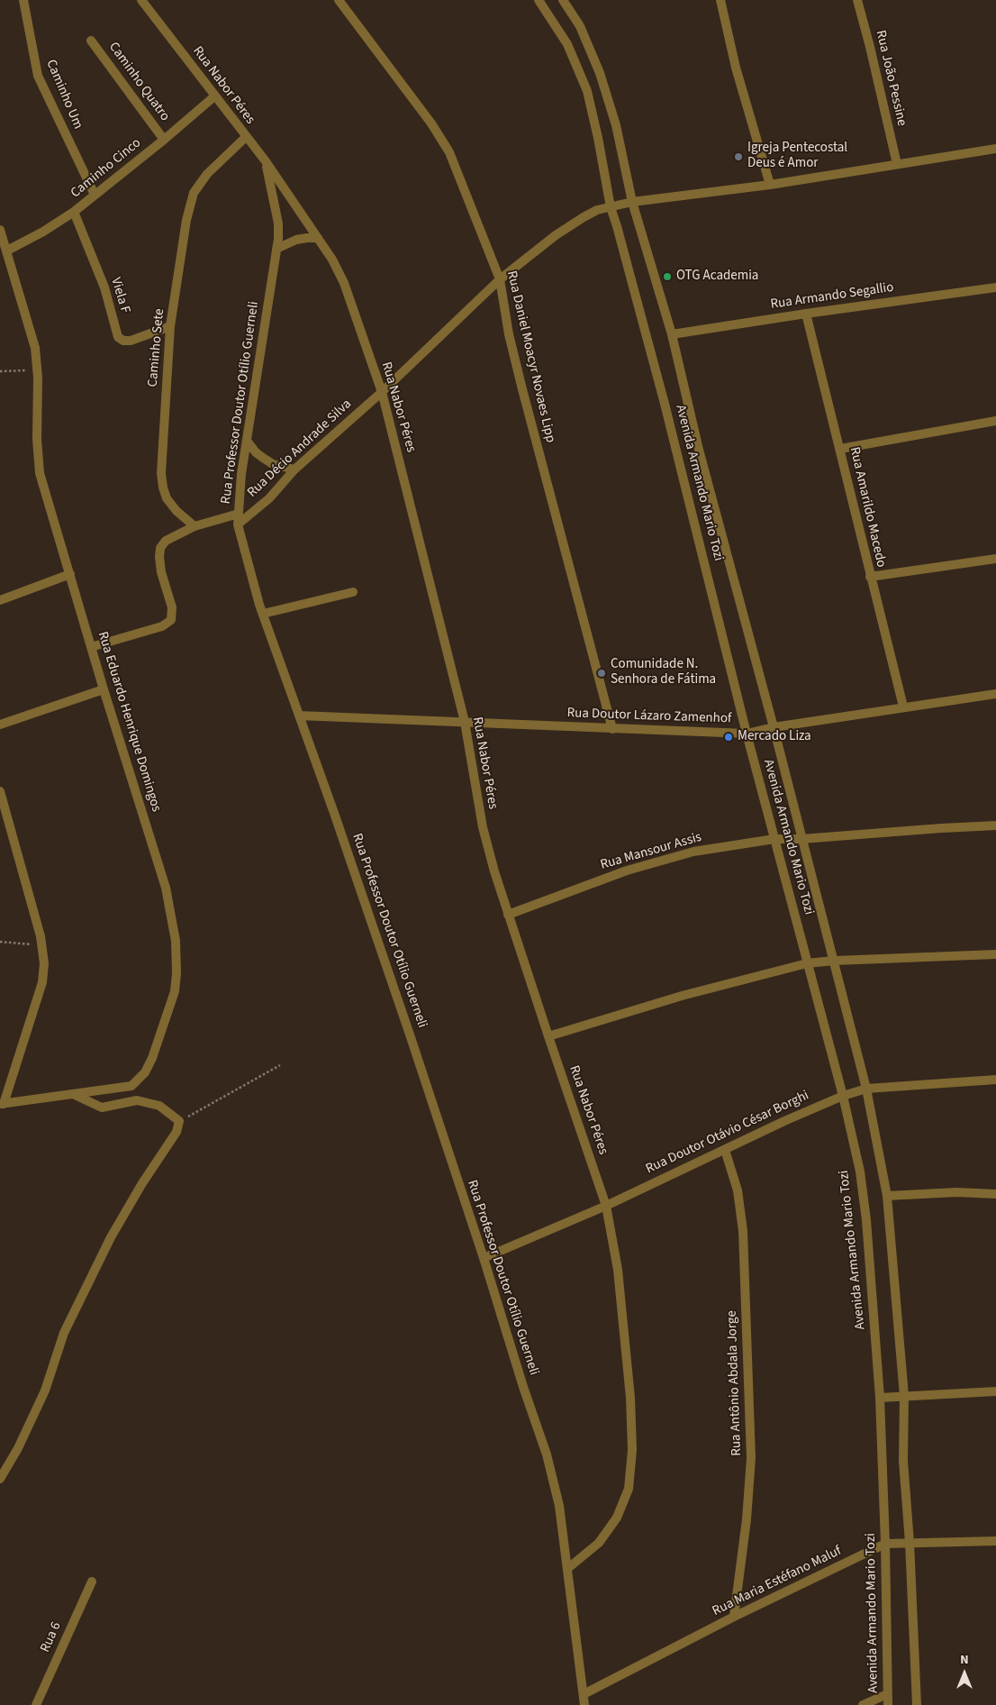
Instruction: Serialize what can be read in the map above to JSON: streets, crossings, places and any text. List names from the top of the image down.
{
  "streets": {
    "street": [
      "Rua João Pessine",
      "Caminho Quatro",
      "Rua Nabor Péres",
      "Caminho Um",
      "Caminho Cinco",
      "Viela F",
      "Rua Armando Segallio",
      "Caminho Sete",
      "Rua Daniel Moacyr Novaes Lipp",
      "Rua Professor Doutor Otílio Guerneli",
      "Rua Décio Andrade Silva",
      "Avenida Armando Mario Tozi",
      "Rua Amarildo Macedo",
      "Rua Doutor Lázaro Zamenhof",
      "Rua Eduardo Henrique Domingos",
      "Rua Mansour Assis",
      "Rua Doutor Otávio César Borghi",
      "Rua Antônio Abdala Jorge",
      "Rua Maria Estéfano Maluf",
      "Rua 6"
    ]
  },
  "crossings": [
    ["Caminho Quatro", "Caminho Cinco"],
    ["Rua Nabor Péres", "Caminho Cinco"],
    ["Rua Nabor Péres", "Caminho Sete"],
    ["Rua Nabor Péres", "Rua Professor Doutor Otílio Guerneli"],
    ["Rua Nabor Péres", "Rua Décio Andrade Silva"],
    ["Rua Nabor Péres", "Rua Doutor Lázaro Zamenhof"],
    ["Rua Nabor Péres", "Rua Mansour Assis"],
    ["Rua Nabor Péres", "Rua Doutor Otávio César Borghi"],
    ["Caminho Um", "Caminho Cinco"],
    ["Caminho Cinco", "Viela F"],
    ["Caminho Cinco", "Rua Eduardo Henrique Domingos"],
    ["Viela F", "Caminho Sete"],
    ["Rua Armando Segallio", "Avenida Armando Mario Tozi"],
    ["Rua Armando Segallio", "Rua Amarildo Macedo"],
    ["Rua Daniel Moacyr Novaes Lipp", "Rua Décio Andrade Silva"],
    ["Rua Daniel Moacyr Novaes Lipp", "Rua Doutor Lázaro Zamenhof"],
    ["Rua Professor Doutor Otílio Guerneli", "Rua Décio Andrade Silva"],
    ["Rua Professor Doutor Otílio Guerneli", "Rua Doutor Lázaro Zamenhof"],
    ["Rua Professor Doutor Otílio Guerneli", "Rua Doutor Otávio César Borghi"],
    ["Rua Professor Doutor Otílio Guerneli", "Rua Maria Estéfano Maluf"],
    ["Rua Décio Andrade Silva", "Avenida Armando Mario Tozi"],
    ["Avenida Armando Mario Tozi", "Rua Doutor Lázaro Zamenhof"],
    ["Avenida Armando Mario Tozi", "Rua Mansour Assis"],
    ["Avenida Armando Mario Tozi", "Rua Doutor Otávio César Borghi"],
    ["Avenida Armando Mario Tozi", "Rua Maria Estéfano Maluf"],
    ["Rua Amarildo Macedo", "Rua Doutor Lázaro Zamenhof"],
    ["Rua Doutor Otávio César Borghi", "Rua Antônio Abdala Jorge"],
    ["Rua Antônio Abdala Jorge", "Rua Maria Estéfano Maluf"]
  ],
  "places": [
    "Igreja Pentecostal Deus é Amor",
    "OTG Academia",
    "Comunidade N. Senhora de Fátima",
    "Mercado Liza"
  ],
  "north": "top"
}
